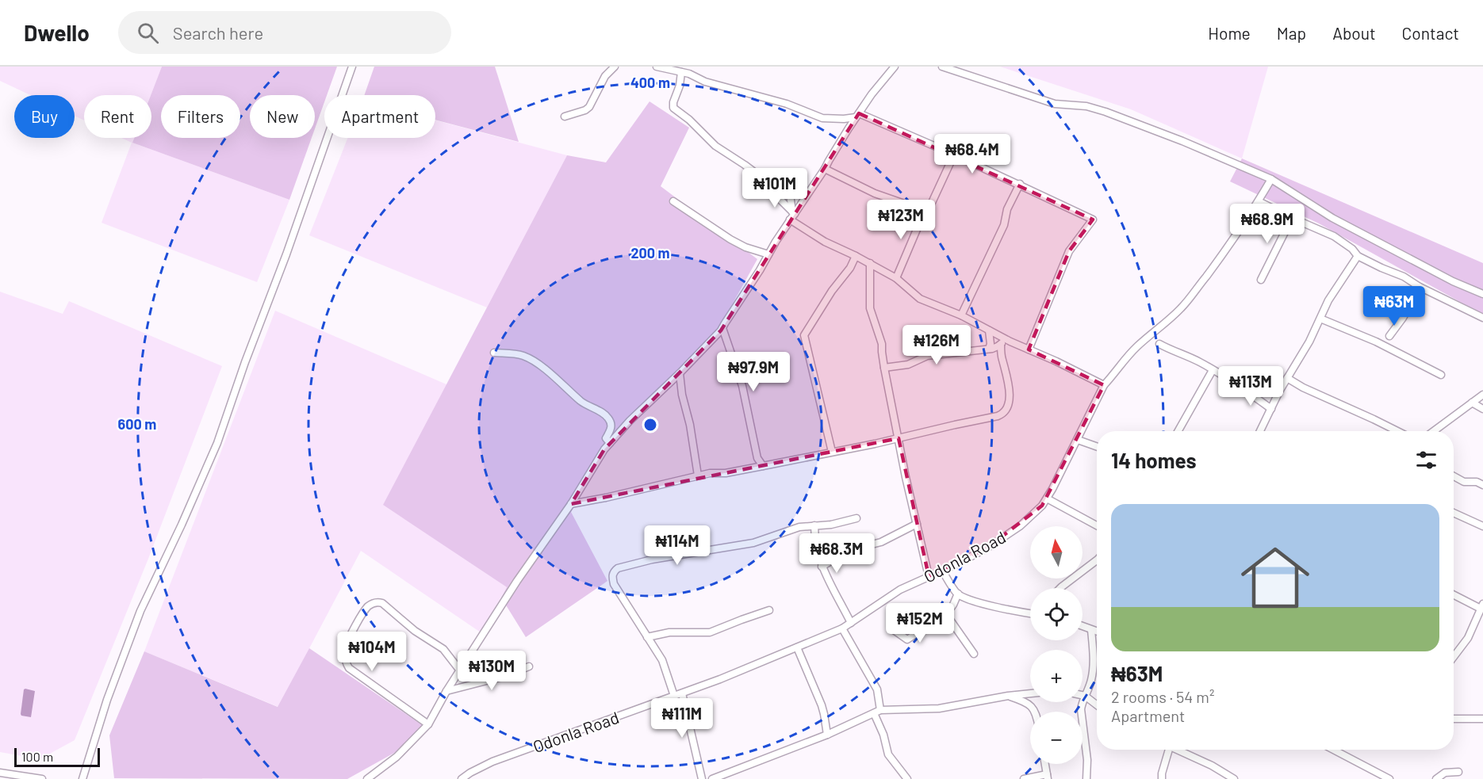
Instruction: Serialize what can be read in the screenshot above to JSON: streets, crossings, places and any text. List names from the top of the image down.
{
  "streets": {
    "street": ["Odonla Road"]
  },
  "scale_bar": "100 m",
  "north": "top",
  "page": {
    "header": "Dwello",
    "search": "Search here",
    "nav": [
      "Home",
      "Map",
      "About",
      "Contact"
    ],
    "chip": [
      "Buy",
      "Rent",
      "Filters",
      "New",
      "Apartment"
    ],
    "price": [
      "₦68.4M",
      "₦101M",
      "₦123M",
      "₦68.9M",
      "₦63M",
      "₦126M",
      "₦97.9M",
      "₦113M",
      "₦114M",
      "₦68.3M",
      "₦152M",
      "₦104M",
      "₦130M",
      "₦111M"
    ],
    "heading": "14 homes",
    "list": [
      {
        "name": "₦63M",
        "note": "2 rooms · 54 m² · Apartment"
      }
    ],
    "map_buttons": ["+", "−"],
    "scale": "100 m"
  },
  "rings": ["400 m", "200 m", "600 m"]
}
